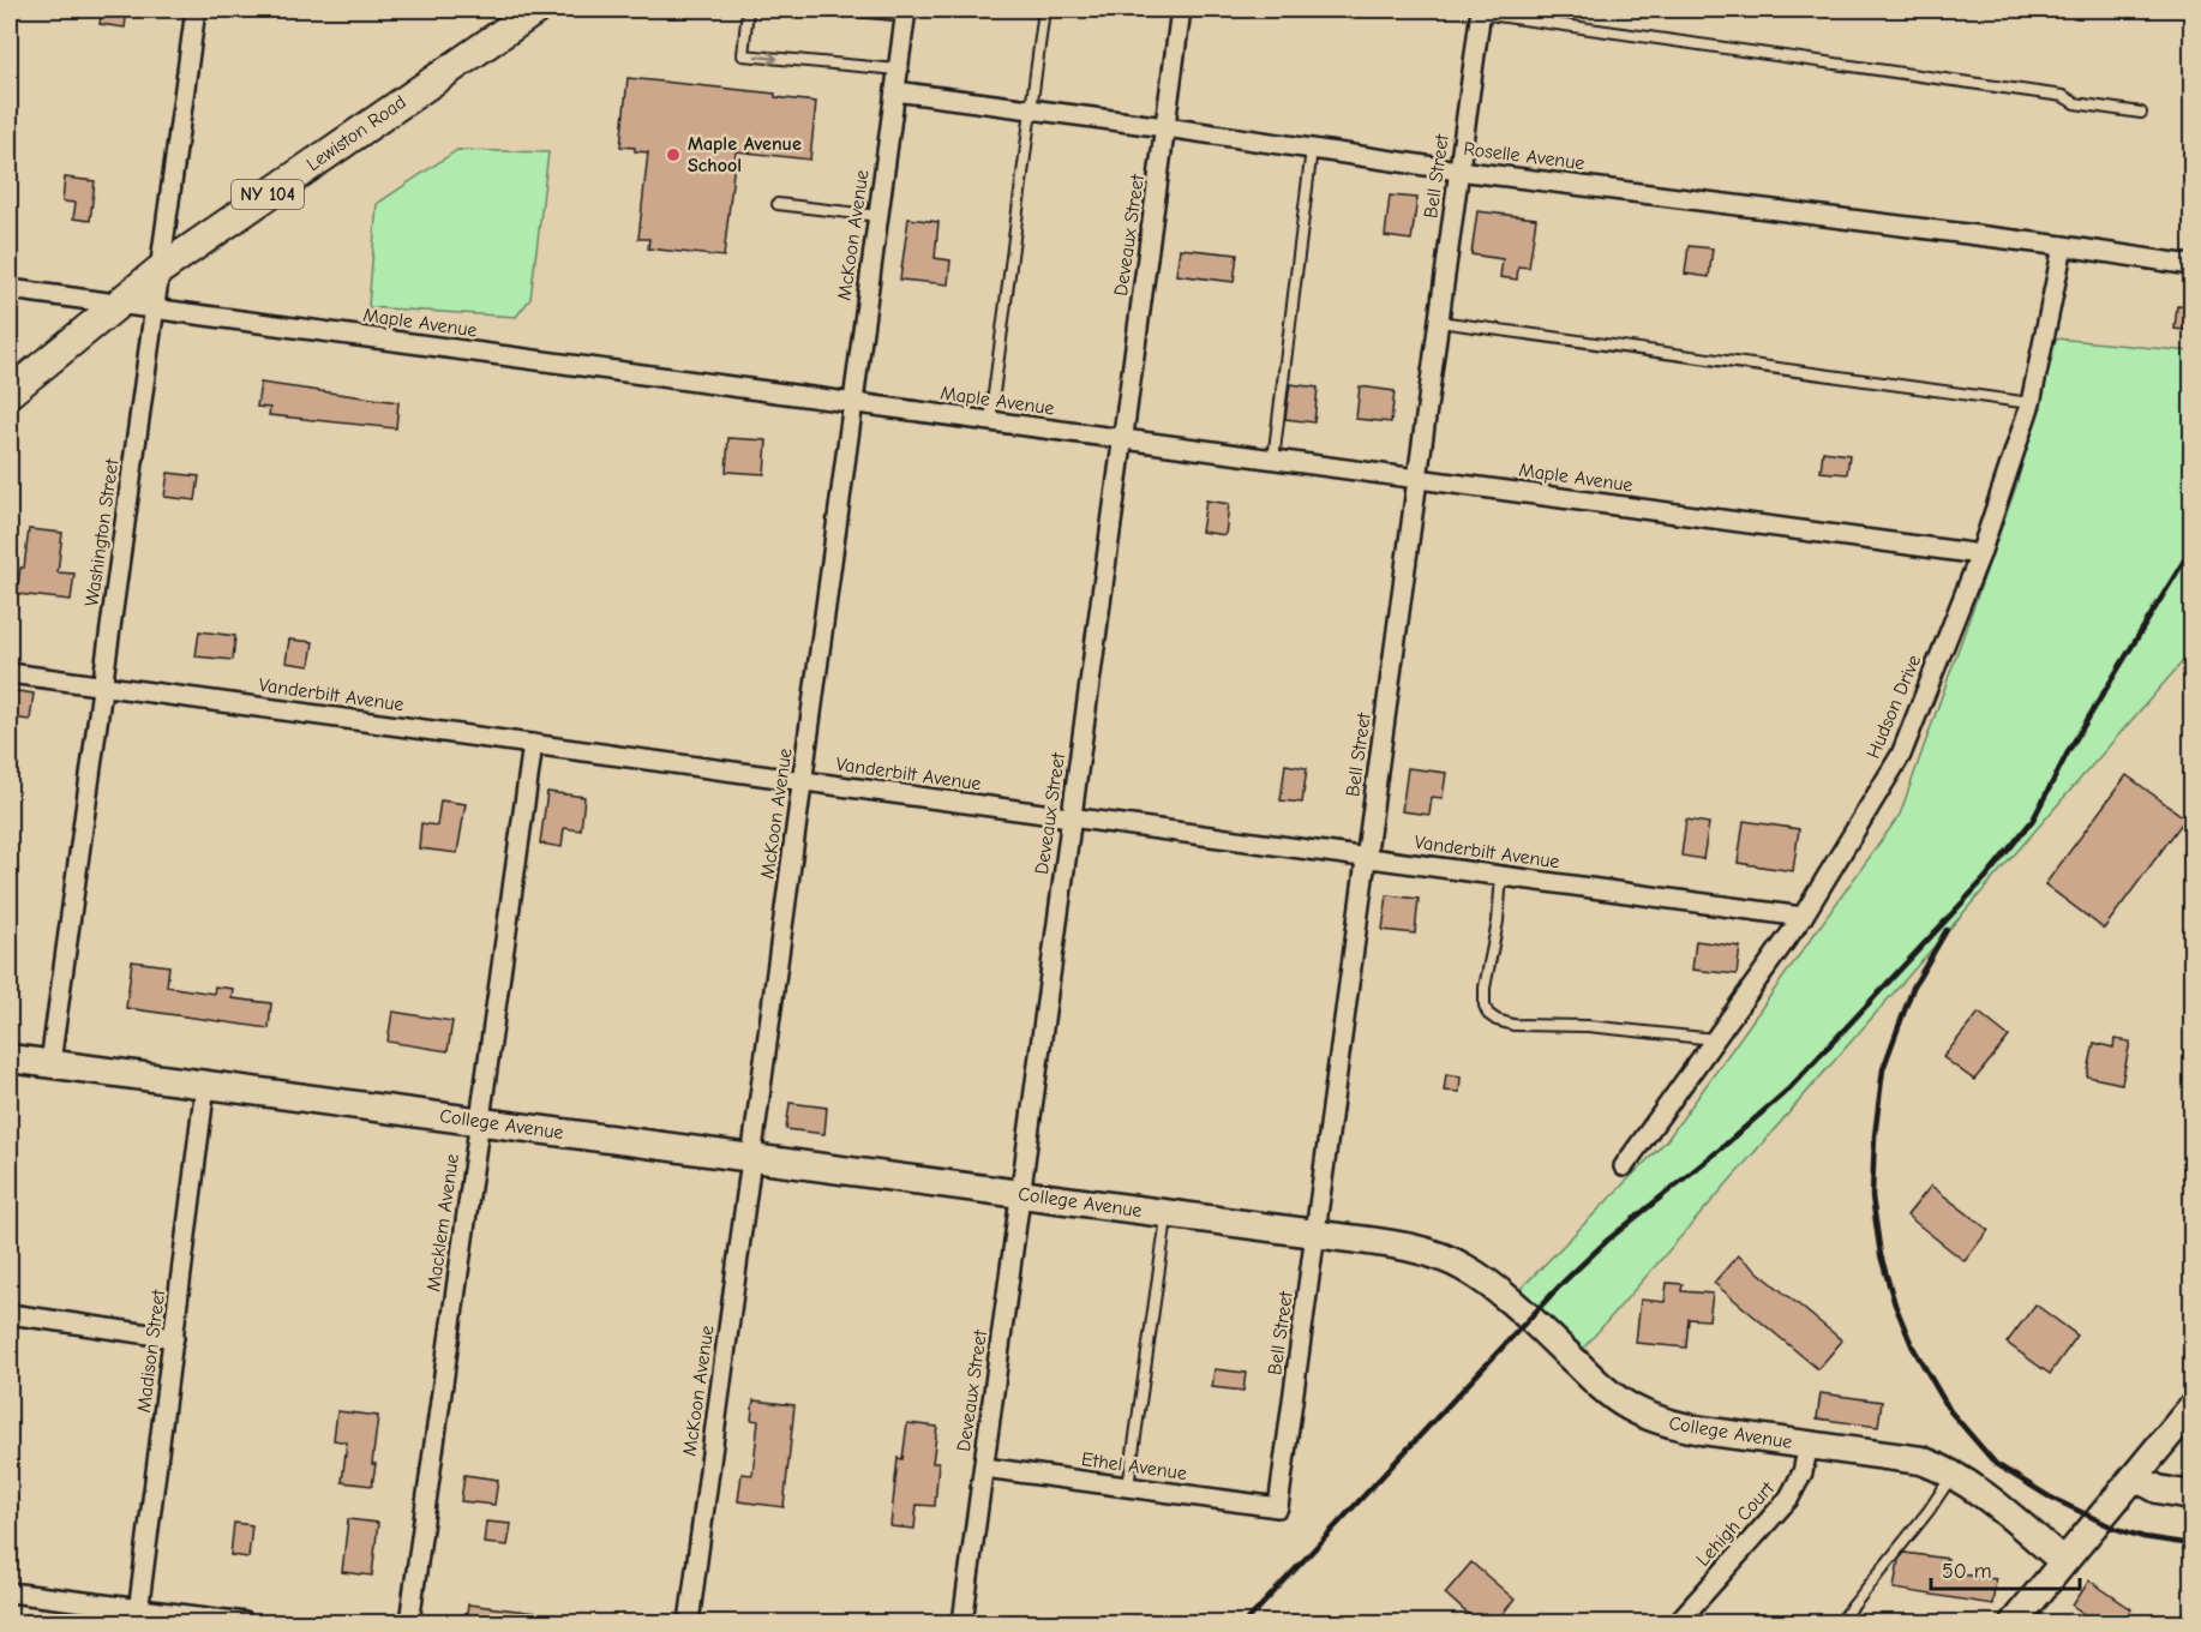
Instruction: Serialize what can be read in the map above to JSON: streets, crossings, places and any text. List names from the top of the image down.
{
  "streets": {
    "main road": ["Lewiston Road", "NY 104", "College Avenue"],
    "street": [
      "Roselle Avenue",
      "Bell Street",
      "McKoon Avenue",
      "Deveaux Street",
      "Maple Avenue",
      "Washington Street",
      "Vanderbilt Avenue",
      "Hudson Drive",
      "Macklem Avenue",
      "Madison Street",
      "Ethel Avenue",
      "Lehigh Court"
    ]
  },
  "crossings": [
    ["Lewiston Road", "Maple Avenue"],
    ["Lewiston Road", "Washington Street"],
    ["Roselle Avenue", "Bell Street"],
    ["Roselle Avenue", "McKoon Avenue"],
    ["Roselle Avenue", "Deveaux Street"],
    ["Roselle Avenue", "Hudson Drive"],
    ["Bell Street", "Maple Avenue"],
    ["Bell Street", "Vanderbilt Avenue"],
    ["Bell Street", "College Avenue"],
    ["Bell Street", "Ethel Avenue"],
    ["McKoon Avenue", "Maple Avenue"],
    ["McKoon Avenue", "Vanderbilt Avenue"],
    ["McKoon Avenue", "College Avenue"],
    ["Deveaux Street", "Maple Avenue"],
    ["Deveaux Street", "Vanderbilt Avenue"],
    ["Deveaux Street", "College Avenue"],
    ["Deveaux Street", "Ethel Avenue"],
    ["Maple Avenue", "Washington Street"],
    ["Maple Avenue", "Hudson Drive"],
    ["Washington Street", "Vanderbilt Avenue"],
    ["Washington Street", "College Avenue"],
    ["Vanderbilt Avenue", "Hudson Drive"],
    ["Vanderbilt Avenue", "Macklem Avenue"],
    ["College Avenue", "Macklem Avenue"],
    ["College Avenue", "Madison Street"],
    ["College Avenue", "Lehigh Court"]
  ],
  "places": ["Maple Avenue School"],
  "scale_bar": "50 m"
}
